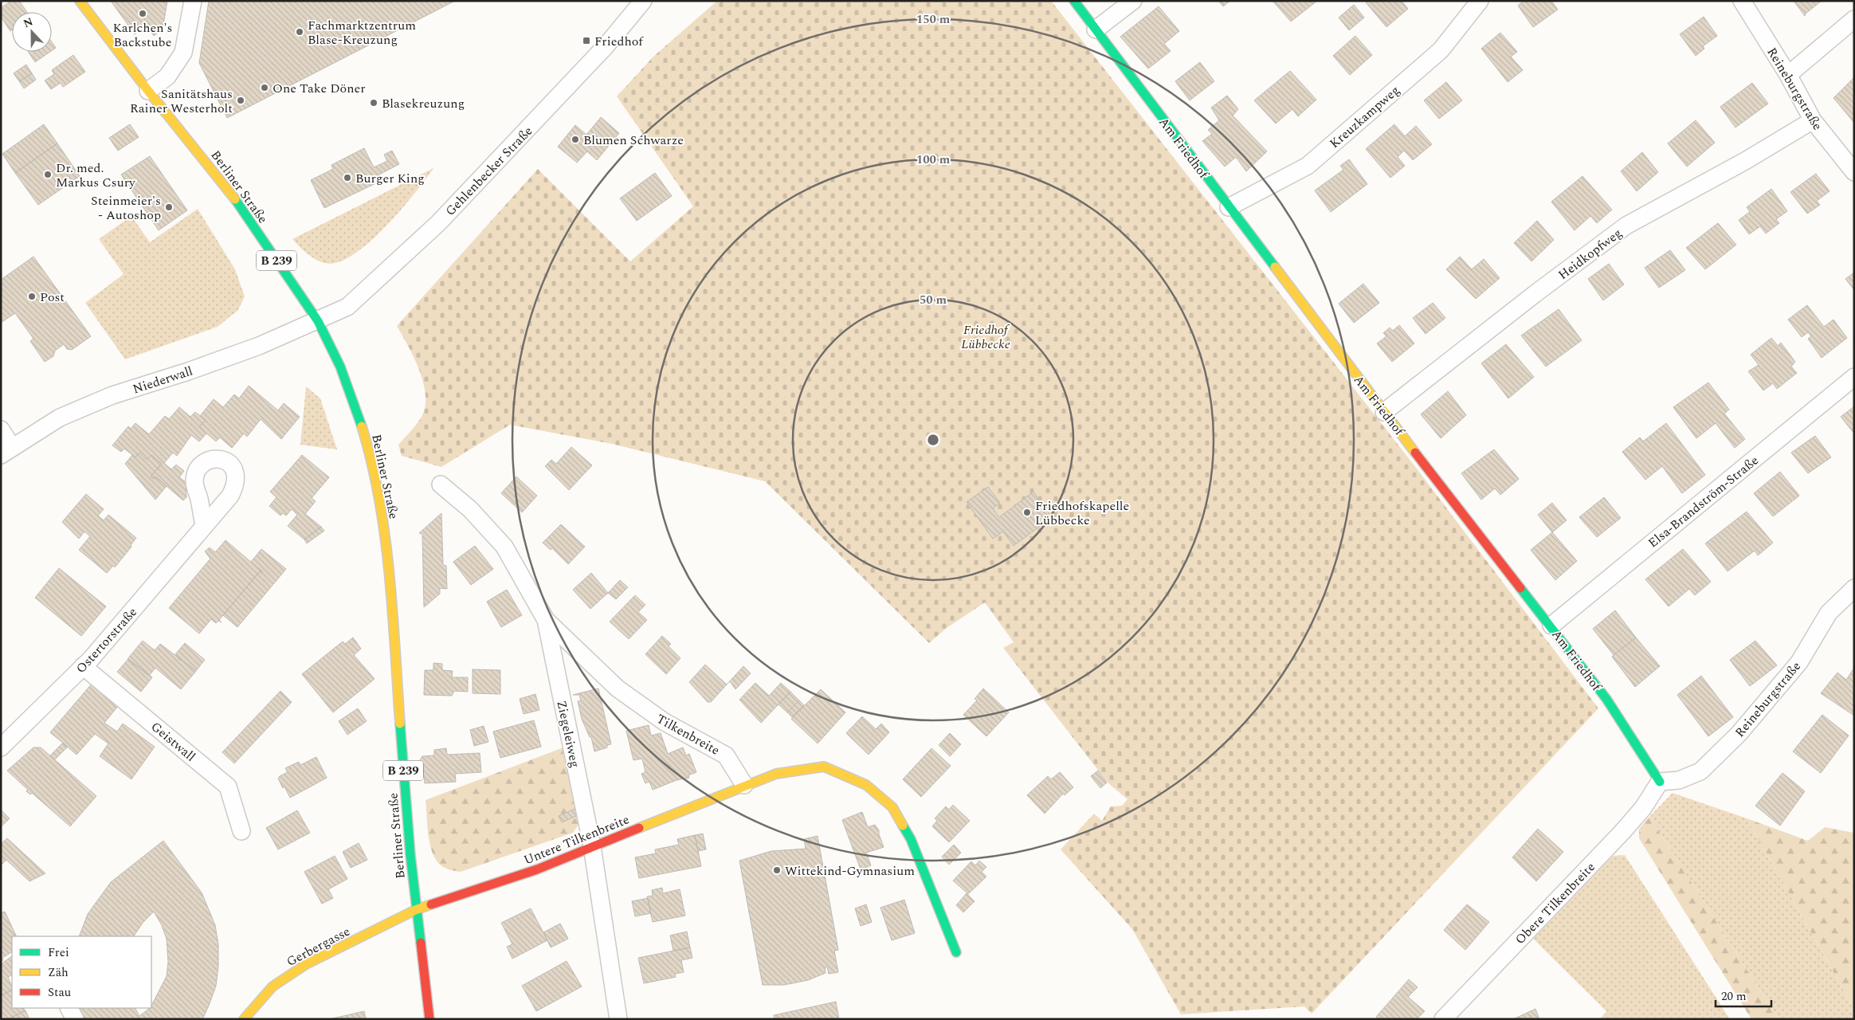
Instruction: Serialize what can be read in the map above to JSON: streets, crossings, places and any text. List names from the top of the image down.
{
  "streets": {
    "street": [
      "Reineburgstraße",
      "Kreuzkampweg",
      "Am Friedhof",
      "Gehlenbecker Straße",
      "Berliner Straße",
      "Heidkopfweg",
      "B 239",
      "Niederwall",
      "Elsa-Brandström-Straße",
      "Ostertorstraße",
      "Ziegeleiweg",
      "Tilkenbreite",
      "Geistwall",
      "Untere Tilkenbreite",
      "Obere Tilkenbreite",
      "Gerbergasse"
    ]
  },
  "crossings": [
    ["Reineburgstraße", "Am Friedhof"],
    ["Reineburgstraße", "Heidkopfweg"],
    ["Reineburgstraße", "Obere Tilkenbreite"],
    ["Kreuzkampweg", "Am Friedhof"],
    ["Am Friedhof", "Heidkopfweg"],
    ["Am Friedhof", "Elsa-Brandström-Straße"],
    ["Am Friedhof", "Obere Tilkenbreite"],
    ["Gehlenbecker Straße", "Berliner Straße"],
    ["Gehlenbecker Straße", "Niederwall"],
    ["Berliner Straße", "Niederwall"],
    ["Berliner Straße", "Untere Tilkenbreite"],
    ["Berliner Straße", "Gerbergasse"],
    ["Ostertorstraße", "Geistwall"],
    ["Ziegeleiweg", "Tilkenbreite"],
    ["Ziegeleiweg", "Untere Tilkenbreite"],
    ["Tilkenbreite", "Untere Tilkenbreite"],
    ["Untere Tilkenbreite", "Gerbergasse"]
  ],
  "parks": ["Friedhof Lübbecke"],
  "places": {
    "other": [
      "Karlchen's Backstube",
      "Fachmarktzentrum Blase-Kreuzung",
      "One Take Döner",
      "Sanitätshaus Rainer Westerholt",
      "Blasekreuzung",
      "Blumen Schwarze",
      "Dr. med. Markus Csury",
      "Burger King",
      "Steinmeier's - Autoshop",
      "Post",
      "Friedhofskapelle Lübbecke",
      "Wittekind-Gymnasium"
    ],
    "transit": ["Friedhof"]
  },
  "legend": ["Frei", "Zäh", "Stau"],
  "scale_bar": "20 m",
  "north": "top",
  "rings": ["150 m", "100 m", "50 m"]
}
